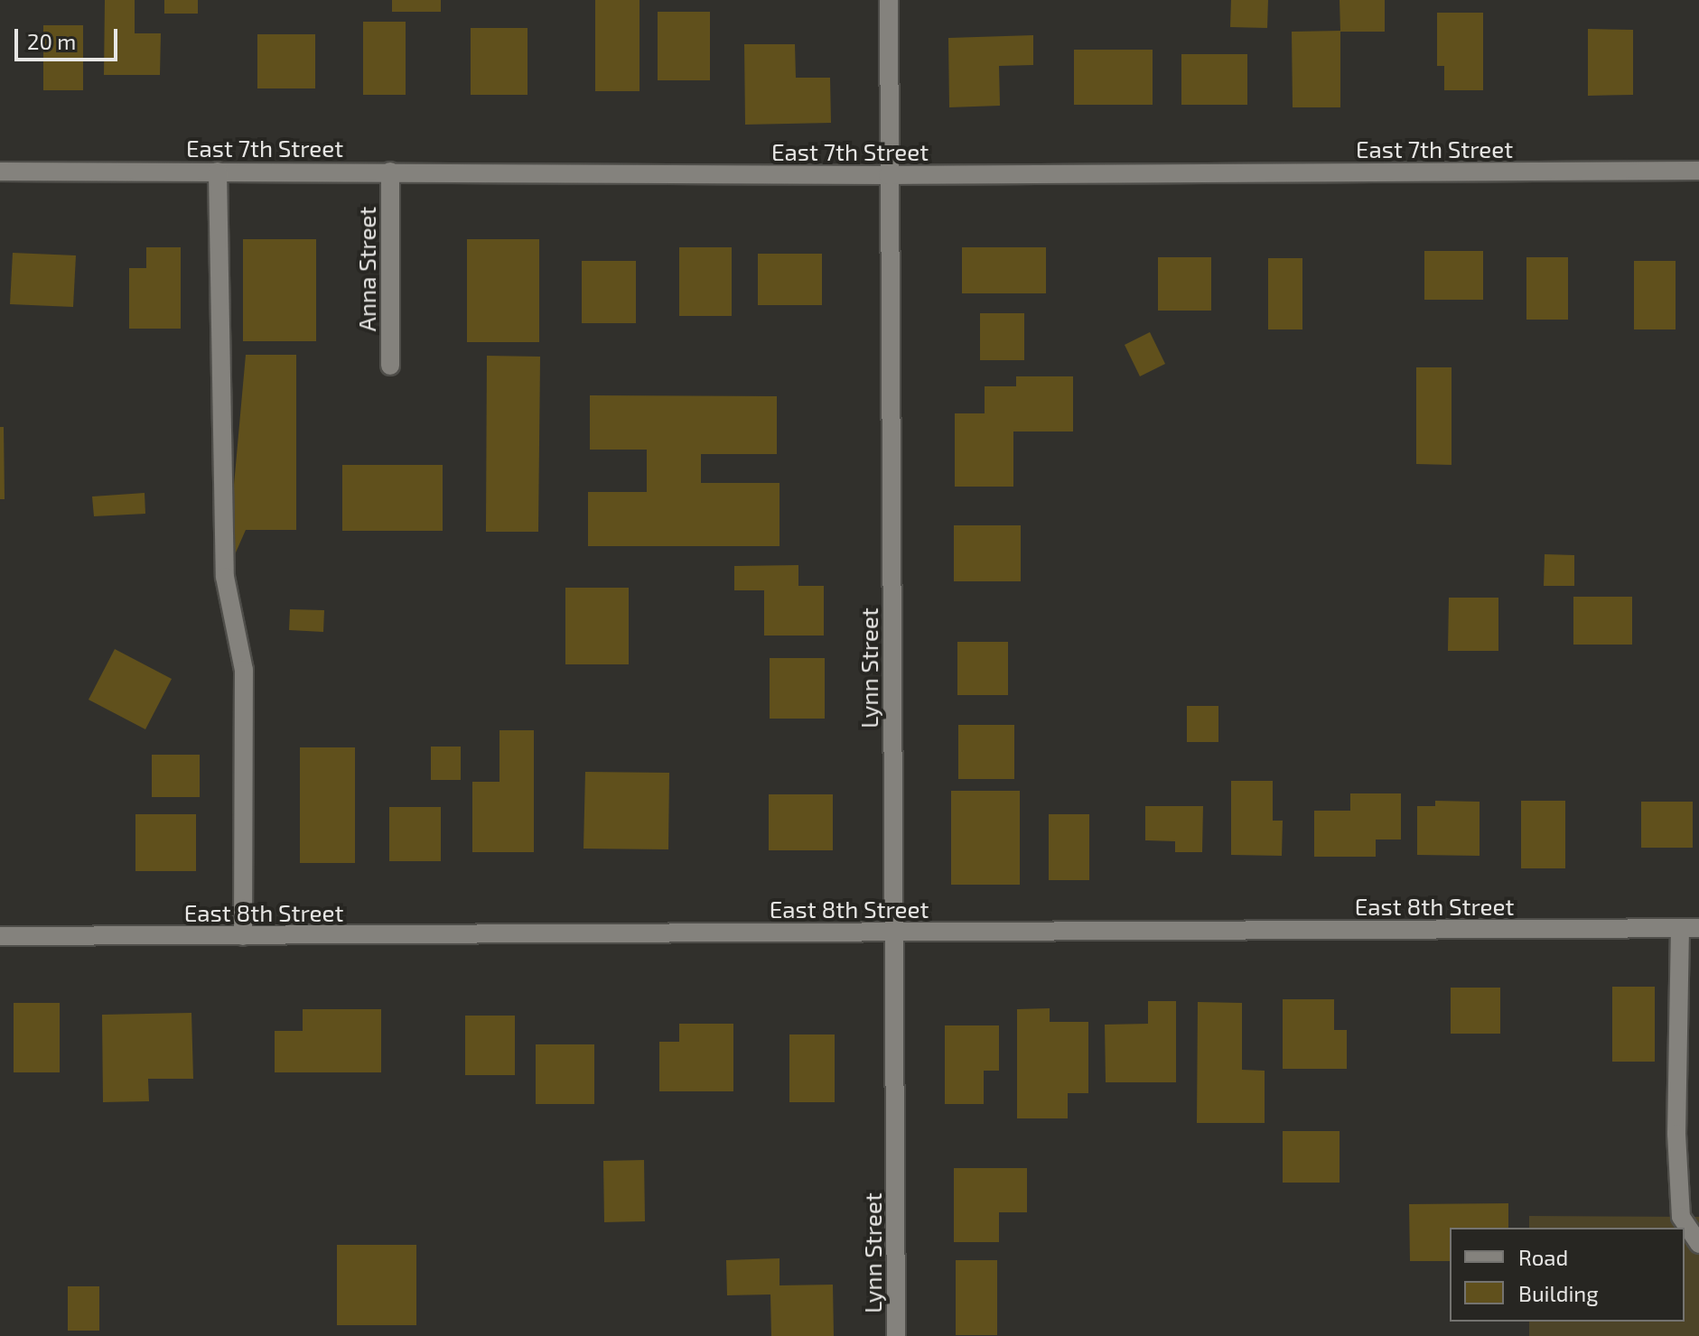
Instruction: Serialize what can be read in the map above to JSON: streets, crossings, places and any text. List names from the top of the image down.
{
  "streets": {
    "street": [
      "East 7th Street",
      "Anna Street",
      "Lynn Street",
      "East 8th Street"
    ]
  },
  "crossings": [
    ["East 7th Street", "Anna Street"],
    ["East 7th Street", "Lynn Street"],
    ["Lynn Street", "East 8th Street"]
  ],
  "legend": ["Road", "Building"],
  "scale_bar": "20 m"
}
